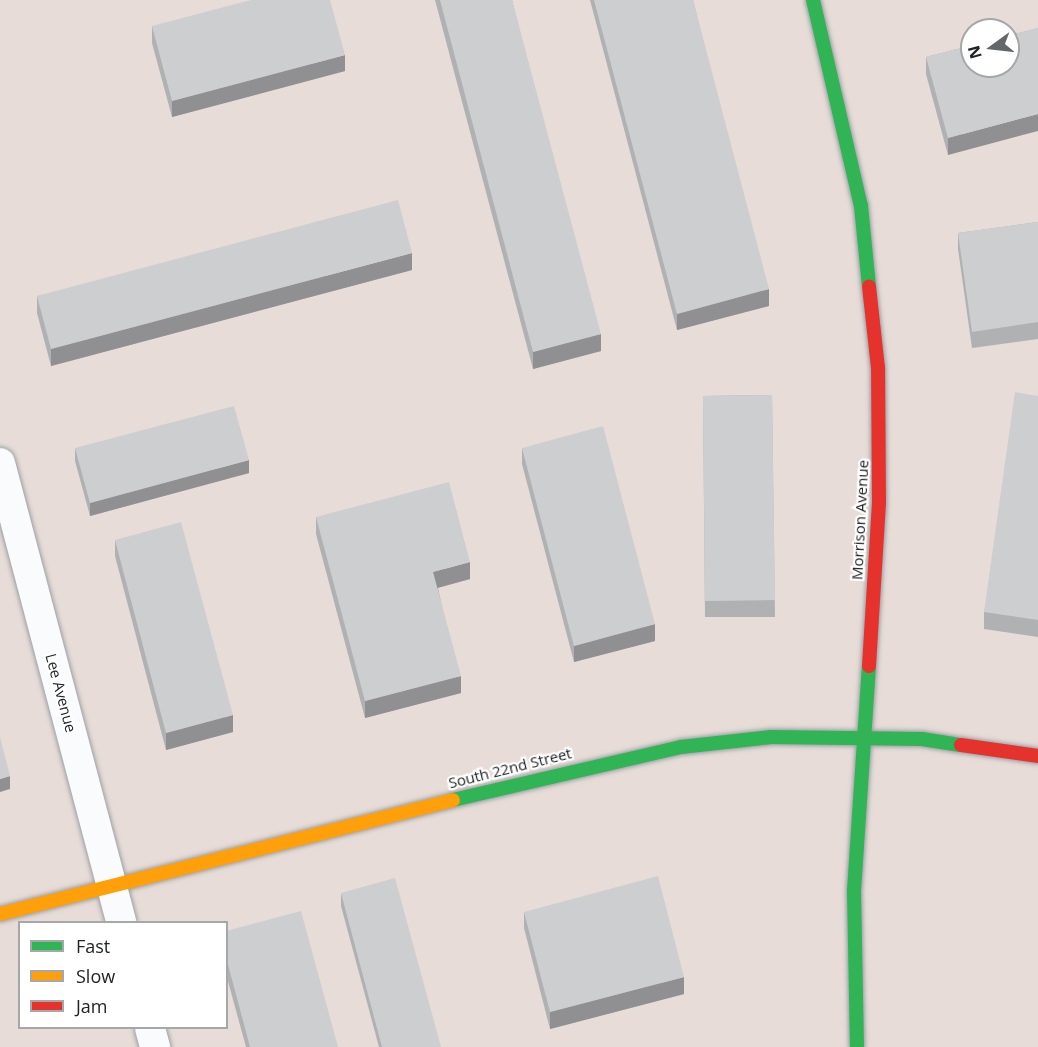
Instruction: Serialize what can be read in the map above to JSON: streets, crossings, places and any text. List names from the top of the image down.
{
  "streets": {
    "street": ["Morrison Avenue", "Lee Avenue", "South 22nd Street"]
  },
  "crossings": [
    ["Morrison Avenue", "South 22nd Street"],
    ["Lee Avenue", "South 22nd Street"]
  ],
  "legend": ["Fast", "Slow", "Jam"],
  "north": "left"
}
